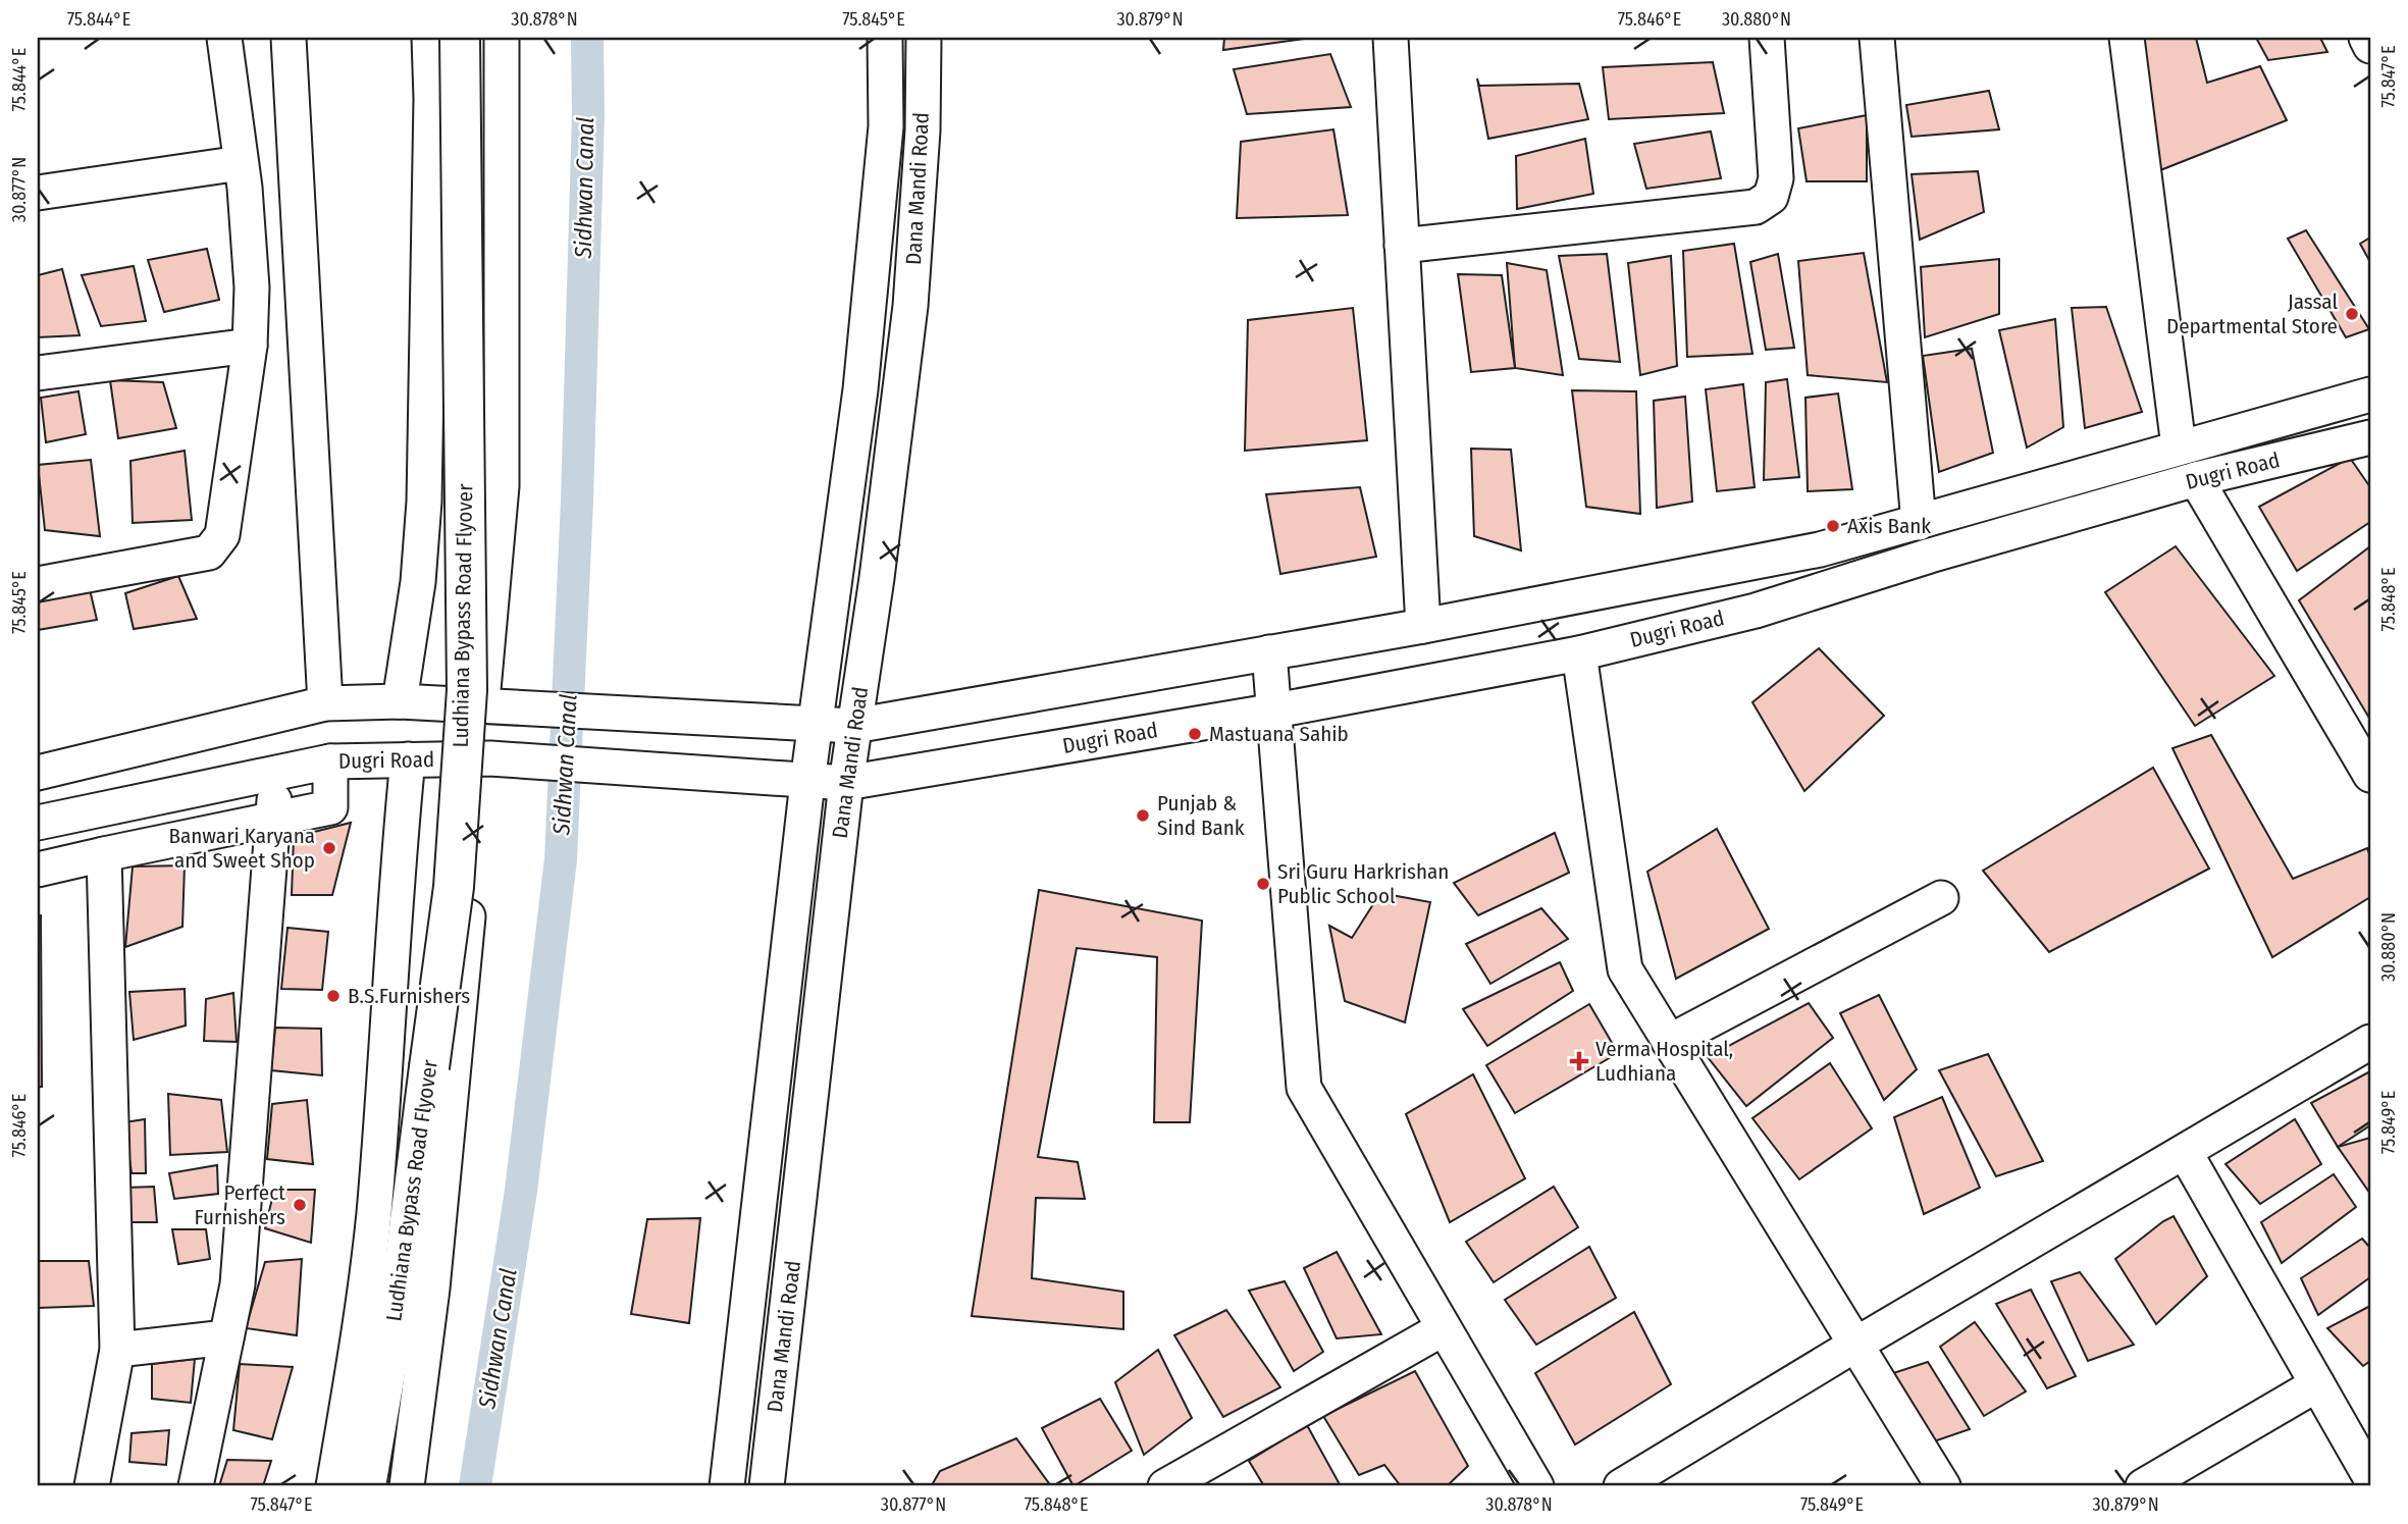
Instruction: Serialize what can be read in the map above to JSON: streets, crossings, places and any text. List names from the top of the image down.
{
  "streets": {
    "highway": ["Ludhiana Bypass Road Flyover"],
    "street": ["Dana Mandi Road", "Dugri Road"]
  },
  "crossings": [
    ["Dana Mandi Road", "Dugri Road"]
  ],
  "water": ["Sidhwan Canal"],
  "places": {
    "other": [
      "Jassal Departmental Store",
      "Axis Bank",
      "Mastuana Sahib",
      "Punjab & Sind Bank",
      "Banwari Karyana and Sweet Shop",
      "Sri Guru Harkrishan Public School",
      "B.S.Furnishers",
      "Perfect Furnishers"
    ],
    "health": ["Verma Hospital, Ludhiana"]
  },
  "coordinates": [
    "75.844°E",
    "30.878°N",
    "75.845°E",
    "30.879°N",
    "75.846°E",
    "30.880°N",
    "75.847°E",
    "30.877°N",
    "75.848°E",
    "75.849°E"
  ]
}
